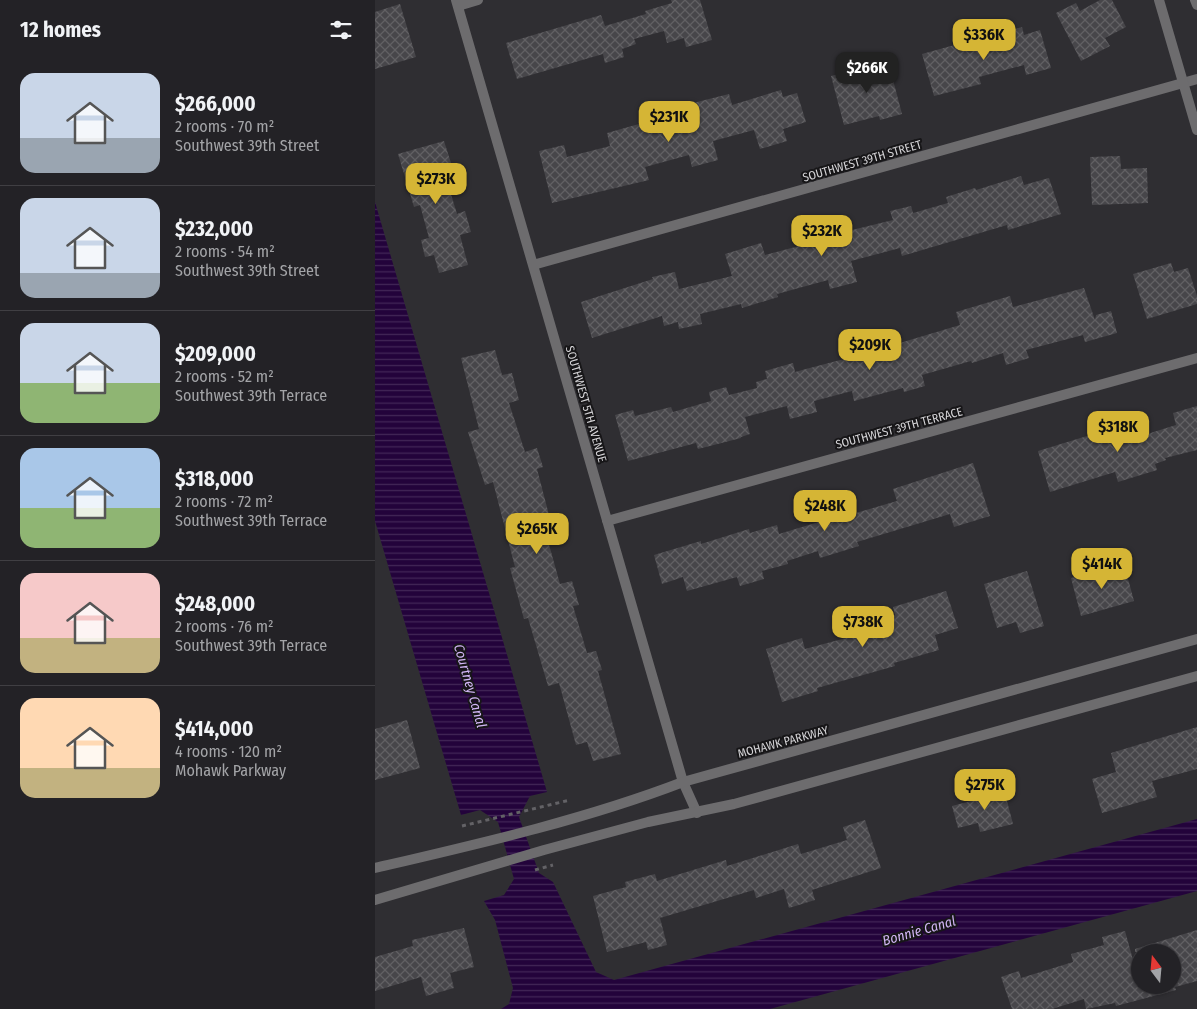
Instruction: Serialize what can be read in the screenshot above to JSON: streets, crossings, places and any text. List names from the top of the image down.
{
  "streets": {
    "street": [
      "SOUTHWEST 39TH STREET",
      "SOUTHWEST 5TH AVENUE",
      "SOUTHWEST 39TH TERRACE",
      "MOHAWK PARKWAY"
    ]
  },
  "crossings": [
    ["SOUTHWEST 39TH STREET", "SOUTHWEST 5TH AVENUE"],
    ["SOUTHWEST 5TH AVENUE", "SOUTHWEST 39TH TERRACE"],
    ["SOUTHWEST 5TH AVENUE", "MOHAWK PARKWAY"]
  ],
  "water": ["Courtney Canal", "Bonnie Canal"],
  "north": "top",
  "page": {
    "heading": "12 homes",
    "price": [
      "$336K",
      "$266K",
      "$231K",
      "$273K",
      "$232K",
      "$209K",
      "$318K",
      "$248K",
      "$265K",
      "$414K",
      "$738K",
      "$275K"
    ],
    "list": [
      {
        "name": "$266,000",
        "note": "2 rooms · 70 m² · Southwest 39th Street"
      },
      {
        "name": "$232,000",
        "note": "2 rooms · 54 m² · Southwest 39th Street"
      },
      {
        "name": "$209,000",
        "note": "2 rooms · 52 m² · Southwest 39th Terrace"
      },
      {
        "name": "$318,000",
        "note": "2 rooms · 72 m² · Southwest 39th Terrace"
      },
      {
        "name": "$248,000",
        "note": "2 rooms · 76 m² · Southwest 39th Terrace"
      },
      {
        "name": "$414,000",
        "note": "4 rooms · 120 m² · Mohawk Parkway"
      }
    ]
  }
}
